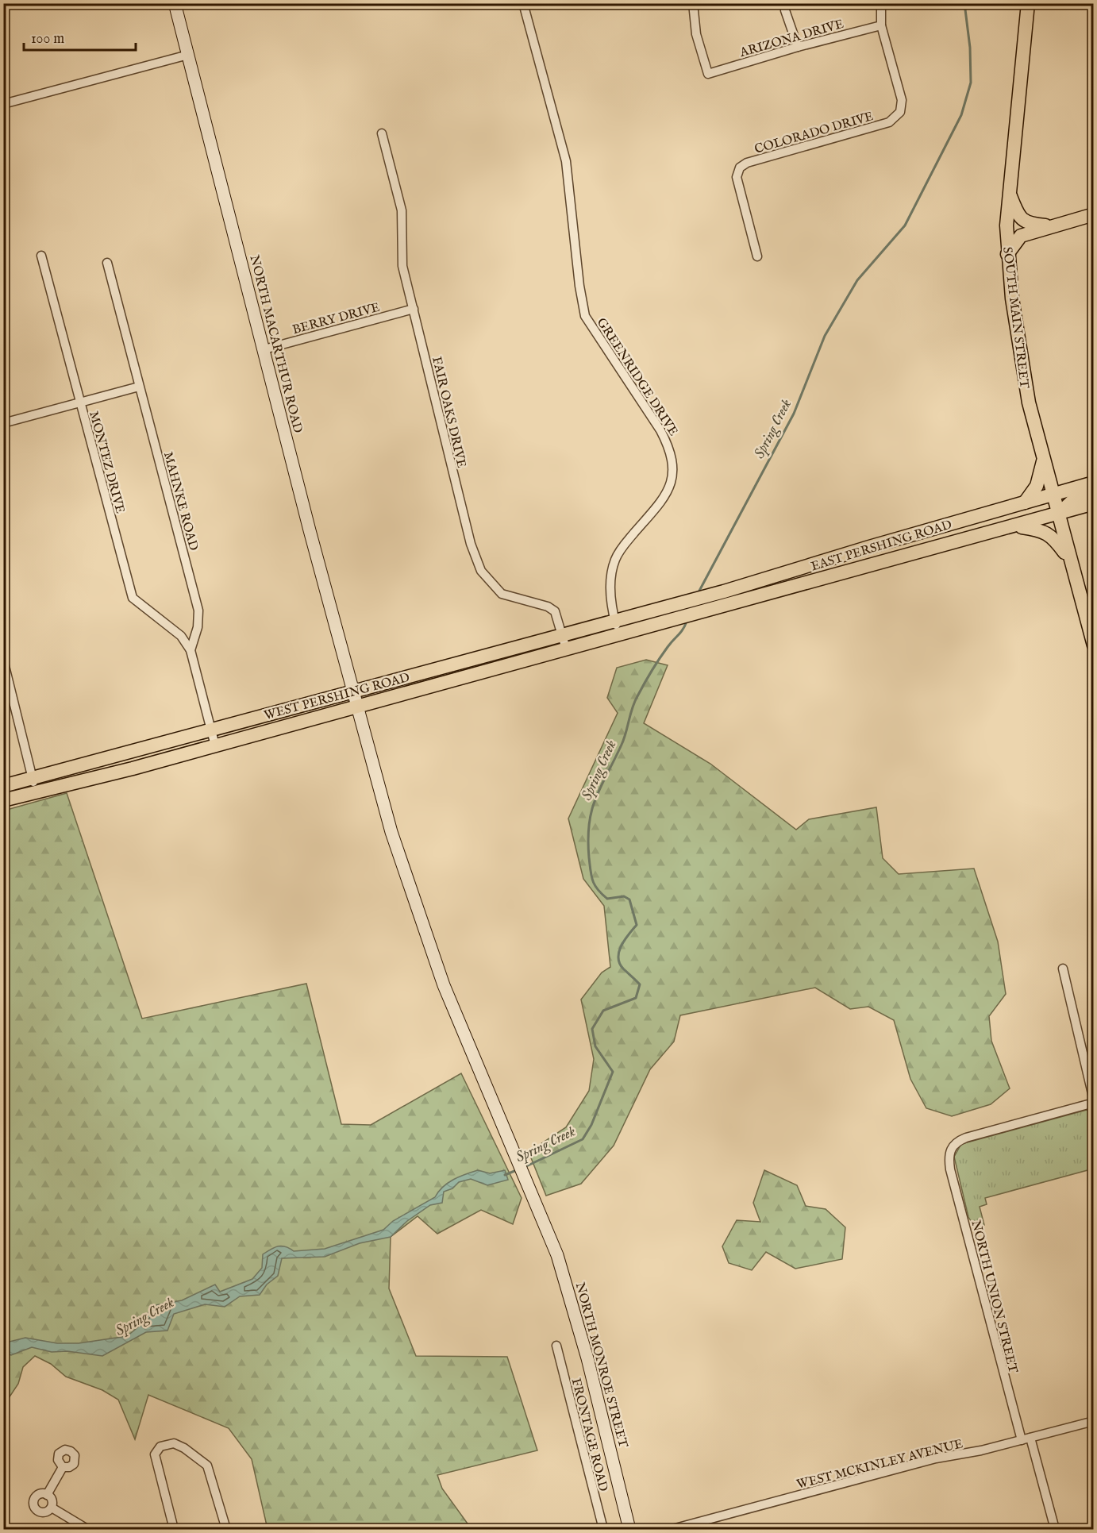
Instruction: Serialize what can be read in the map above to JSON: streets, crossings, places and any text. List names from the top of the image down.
{
  "streets": {
    "main road": ["SOUTH MAIN STREET", "EAST PERSHING ROAD", "WEST PERSHING ROAD"],
    "street": [
      "ARIZONA DRIVE",
      "COLORADO DRIVE",
      "BERRY DRIVE",
      "NORTH MACARTHUR ROAD",
      "GREENRIDGE DRIVE",
      "FAIR OAKS DRIVE",
      "MONTEZ DRIVE",
      "MAHNKE ROAD",
      "NORTH UNION STREET",
      "NORTH MONROE STREET",
      "FRONTAGE ROAD",
      "WEST MCKINLEY AVENUE"
    ]
  },
  "crossings": [
    ["ARIZONA DRIVE", "COLORADO DRIVE"],
    ["BERRY DRIVE", "NORTH MACARTHUR ROAD"],
    ["BERRY DRIVE", "FAIR OAKS DRIVE"],
    ["SOUTH MAIN STREET", "EAST PERSHING ROAD"],
    ["SOUTH MAIN STREET", "WEST PERSHING ROAD"],
    ["NORTH MACARTHUR ROAD", "WEST PERSHING ROAD"],
    ["NORTH MACARTHUR ROAD", "NORTH MONROE STREET"],
    ["GREENRIDGE DRIVE", "WEST PERSHING ROAD"],
    ["FAIR OAKS DRIVE", "WEST PERSHING ROAD"],
    ["MONTEZ DRIVE", "MAHNKE ROAD"],
    ["EAST PERSHING ROAD", "WEST PERSHING ROAD"],
    ["NORTH UNION STREET", "WEST MCKINLEY AVENUE"]
  ],
  "water": ["Spring Creek"],
  "scale_bar": "100 m"
}
